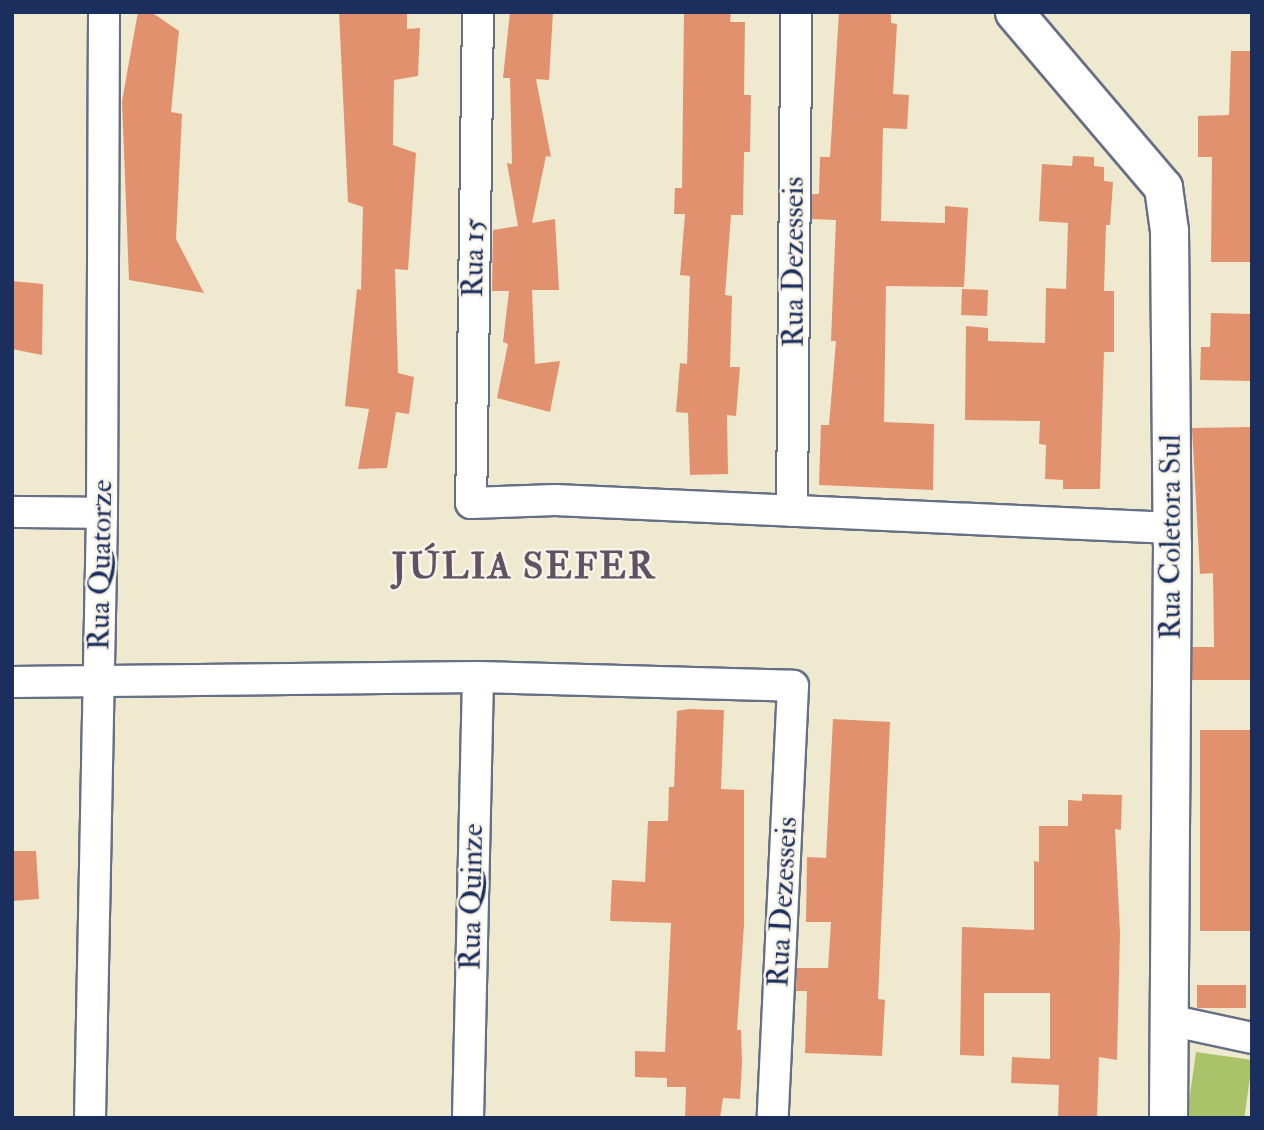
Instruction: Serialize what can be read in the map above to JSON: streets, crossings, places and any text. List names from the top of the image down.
{
  "streets": {
    "street": [
      "Rua 15",
      "Rua Dezesseis",
      "Rua Coletora Sul",
      "Rua Quatorze",
      "Rua Quinze"
    ]
  },
  "crossings": [
    ["Rua 15", "Rua Dezesseis"],
    ["Rua Dezesseis", "Rua Quinze"]
  ],
  "districts": ["JÚLIA SEFER"]
}
